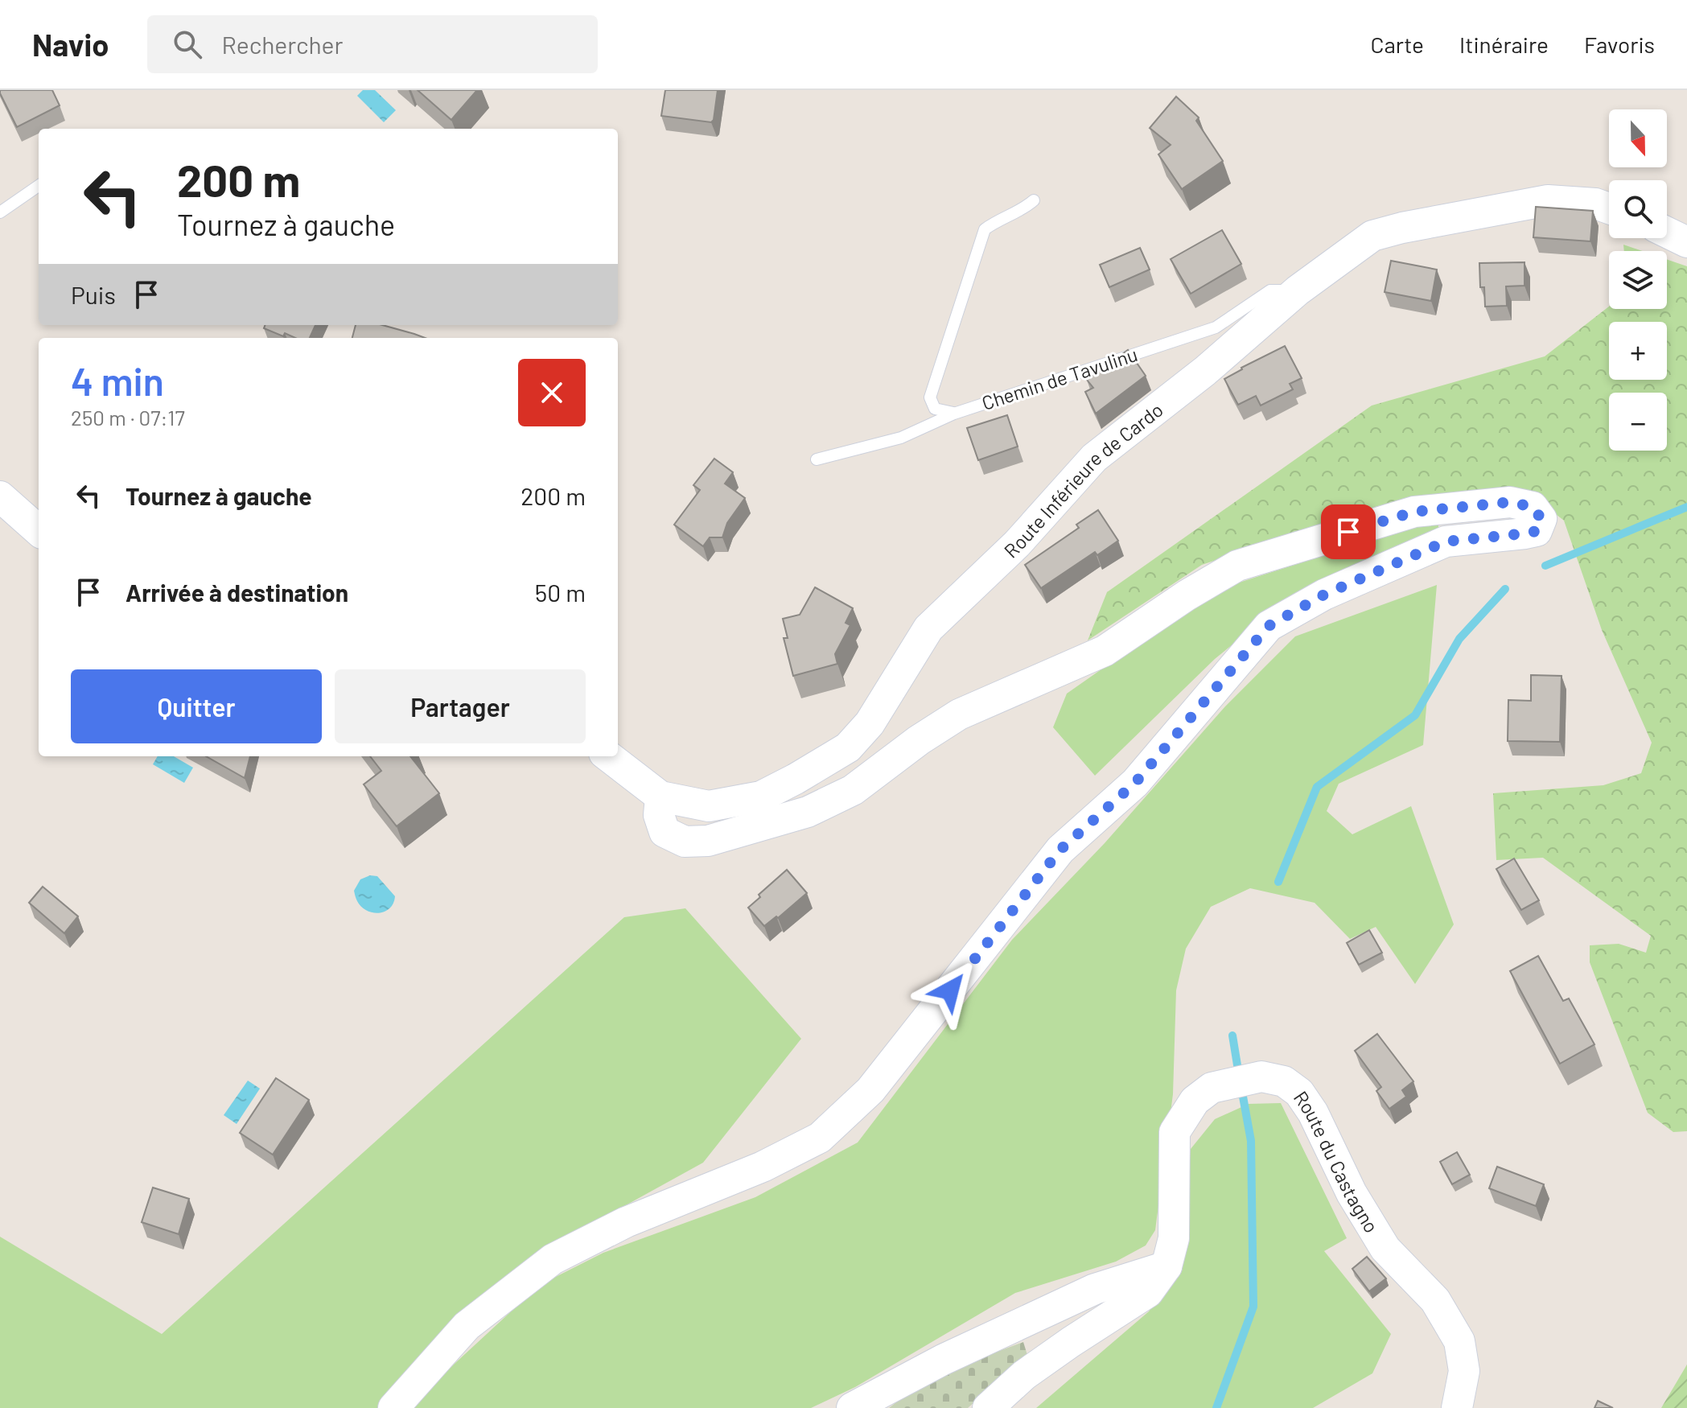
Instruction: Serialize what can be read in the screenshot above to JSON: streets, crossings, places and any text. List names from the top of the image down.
{
  "streets": {
    "street": ["Route Inférieure de Cardo", "Route du Castagno"],
    "lane": ["Chemin de Tavulinu"]
  },
  "crossings": [
    ["Chemin de Tavulinu", "Route Inférieure de Cardo"]
  ],
  "north": "bottom",
  "page": {
    "header": "Navio",
    "search": "Rechercher",
    "nav": ["Carte", "Itinéraire", "Favoris"],
    "map_buttons": ["+", "−"],
    "turn": ["200 m", "Tournez à gauche"],
    "then": "Puis",
    "heading": ["4 min", "250 m · 07:17"],
    "list": [
      {
        "name": "Tournez à gauche",
        "value": "200 m"
      },
      {
        "name": "Arrivée à destination",
        "value": "50 m"
      }
    ],
    "buttons": ["Quitter", "Partager"]
  }
}
